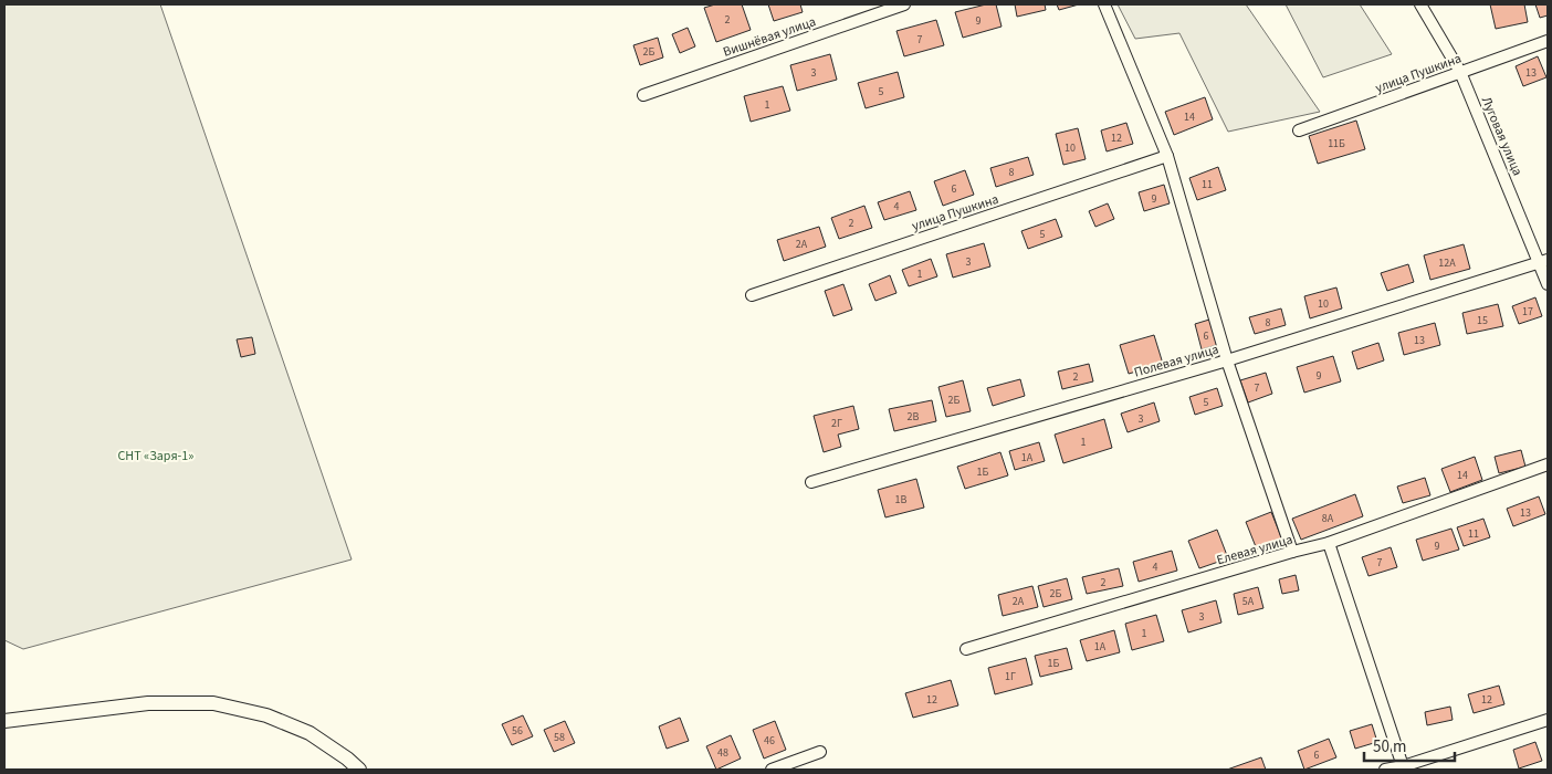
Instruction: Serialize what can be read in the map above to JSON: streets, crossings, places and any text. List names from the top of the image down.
{
  "streets": {
    "street": [
      "Вишнёвая улица",
      "улица Пушкина",
      "Луговая улица",
      "Полевая улица",
      "Елевая улица"
    ]
  },
  "crossings": [
    ["улица Пушкина", "Луговая улица"],
    ["Луговая улица", "Полевая улица"]
  ],
  "parks": ["СНТ «Заря-1»"],
  "house_numbers": [
    "2",
    "9",
    "7",
    "2Б",
    "3",
    "13",
    "5",
    "1",
    "14",
    "12",
    "11Б",
    "10",
    "8",
    "11",
    "6",
    "9",
    "4",
    "2",
    "5",
    "2А",
    "3",
    "12А",
    "1",
    "10",
    "17",
    "15",
    "8",
    "6",
    "13",
    "9",
    "2",
    "7",
    "2Б",
    "5",
    "2В",
    "3",
    "2Г",
    "1",
    "1А",
    "1Б",
    "14",
    "1В",
    "13",
    "8А",
    "11",
    "9",
    "7",
    "4",
    "2",
    "2Б",
    "2А",
    "5А",
    "3",
    "1",
    "1А",
    "1Б",
    "1Г",
    "12",
    "12",
    "56",
    "58",
    "46",
    "48",
    "6"
  ],
  "scale_bar": "50 m"
}
